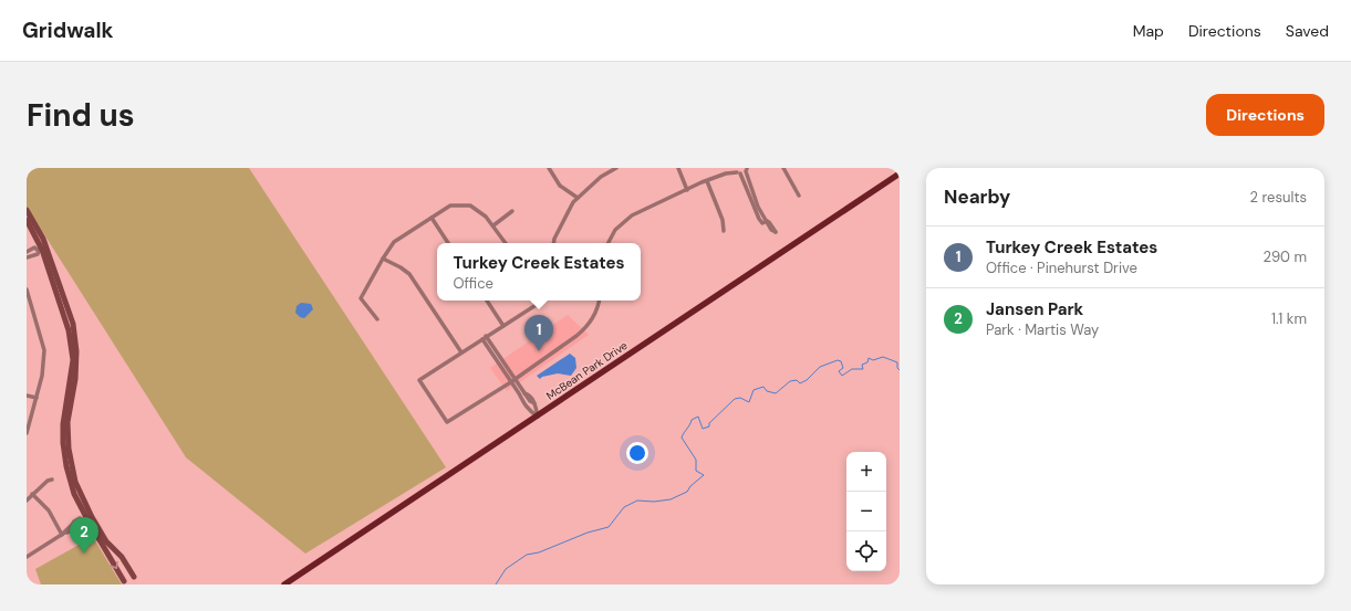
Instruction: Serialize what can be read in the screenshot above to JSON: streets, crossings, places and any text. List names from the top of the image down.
{
  "streets": {
    "main road": ["McBean Park Drive"]
  },
  "page": {
    "header": "Gridwalk",
    "nav": ["Map", "Directions", "Saved"],
    "buttons": "Directions",
    "title": "Find us",
    "heading": ["Nearby", "2 results"],
    "list": [
      {
        "mark": "1",
        "name": "Turkey Creek Estates",
        "note": "Office · Pinehurst Drive",
        "value": "290 m"
      },
      {
        "mark": "2",
        "name": "Jansen Park",
        "note": "Park · Martis Way",
        "value": "1.1 km"
      }
    ],
    "popup": ["Turkey Creek Estates", "Office"],
    "pins": ["1", "2"],
    "map_buttons": ["+", "−"]
  }
}
